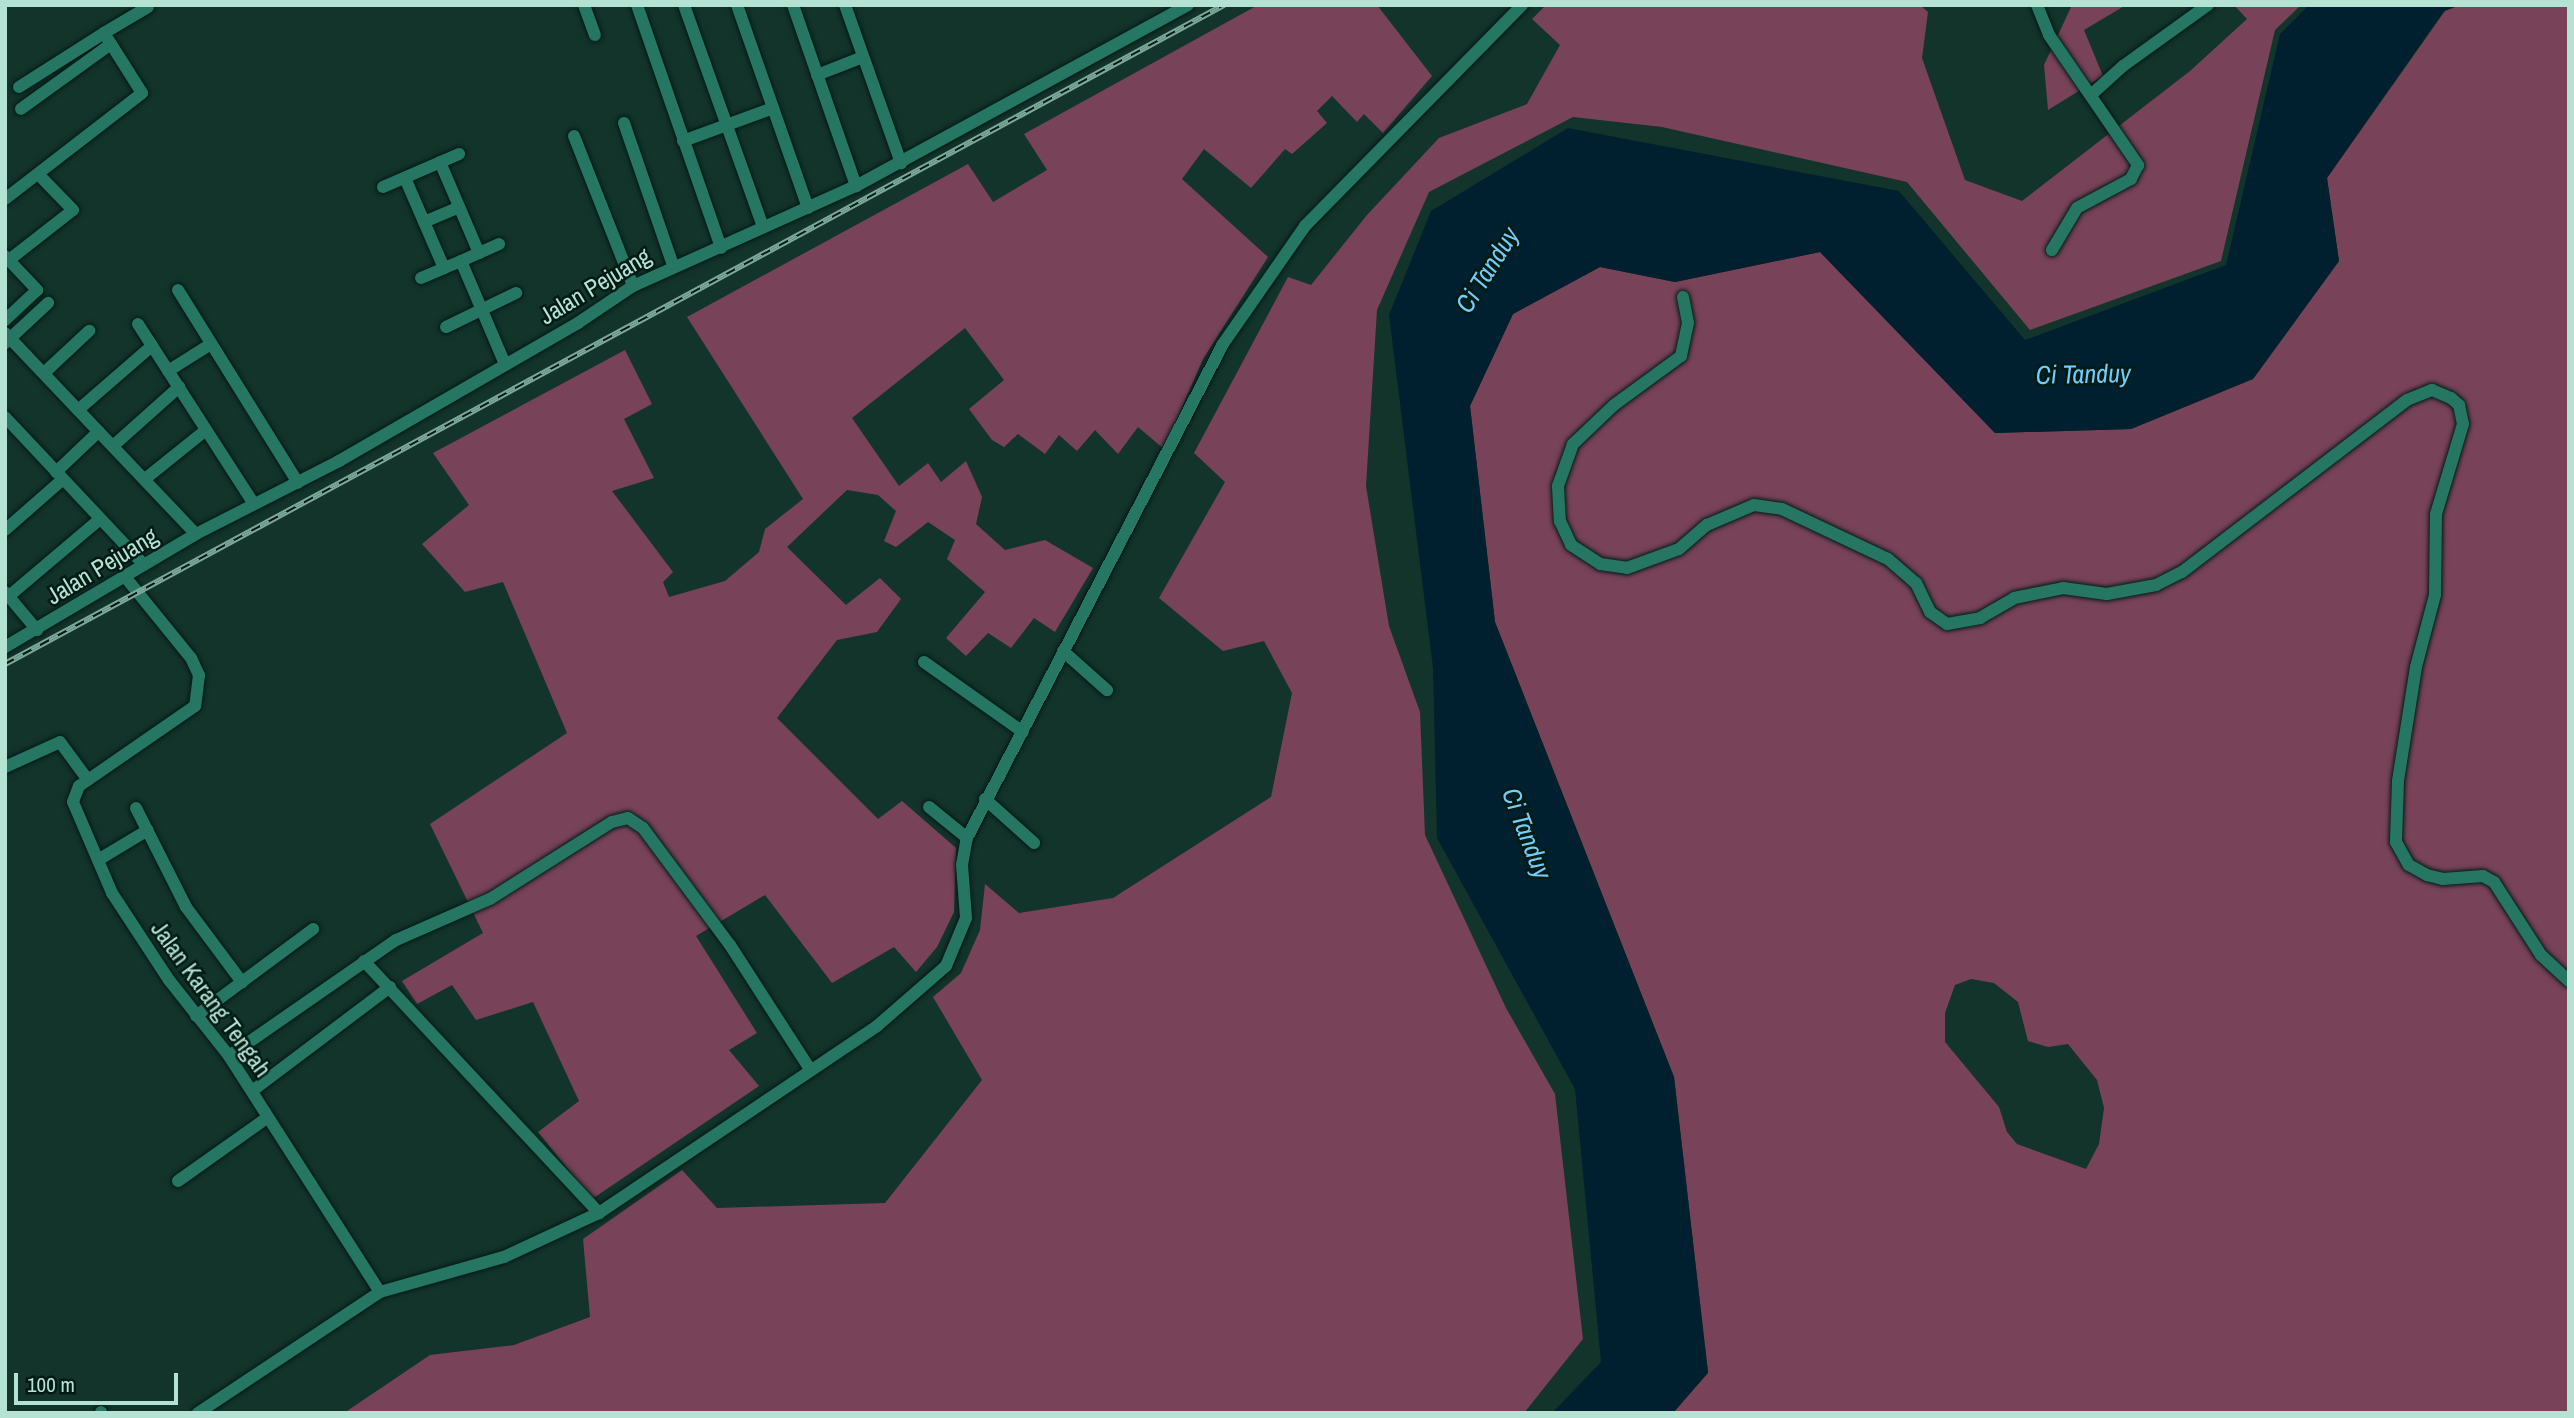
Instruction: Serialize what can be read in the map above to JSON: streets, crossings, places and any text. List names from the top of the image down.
{
  "streets": {
    "street": ["Jalan Pejuang", "Jalan Karang Tengah"]
  },
  "water": ["Ci Tanduy"],
  "scale_bar": "100 m"
}
